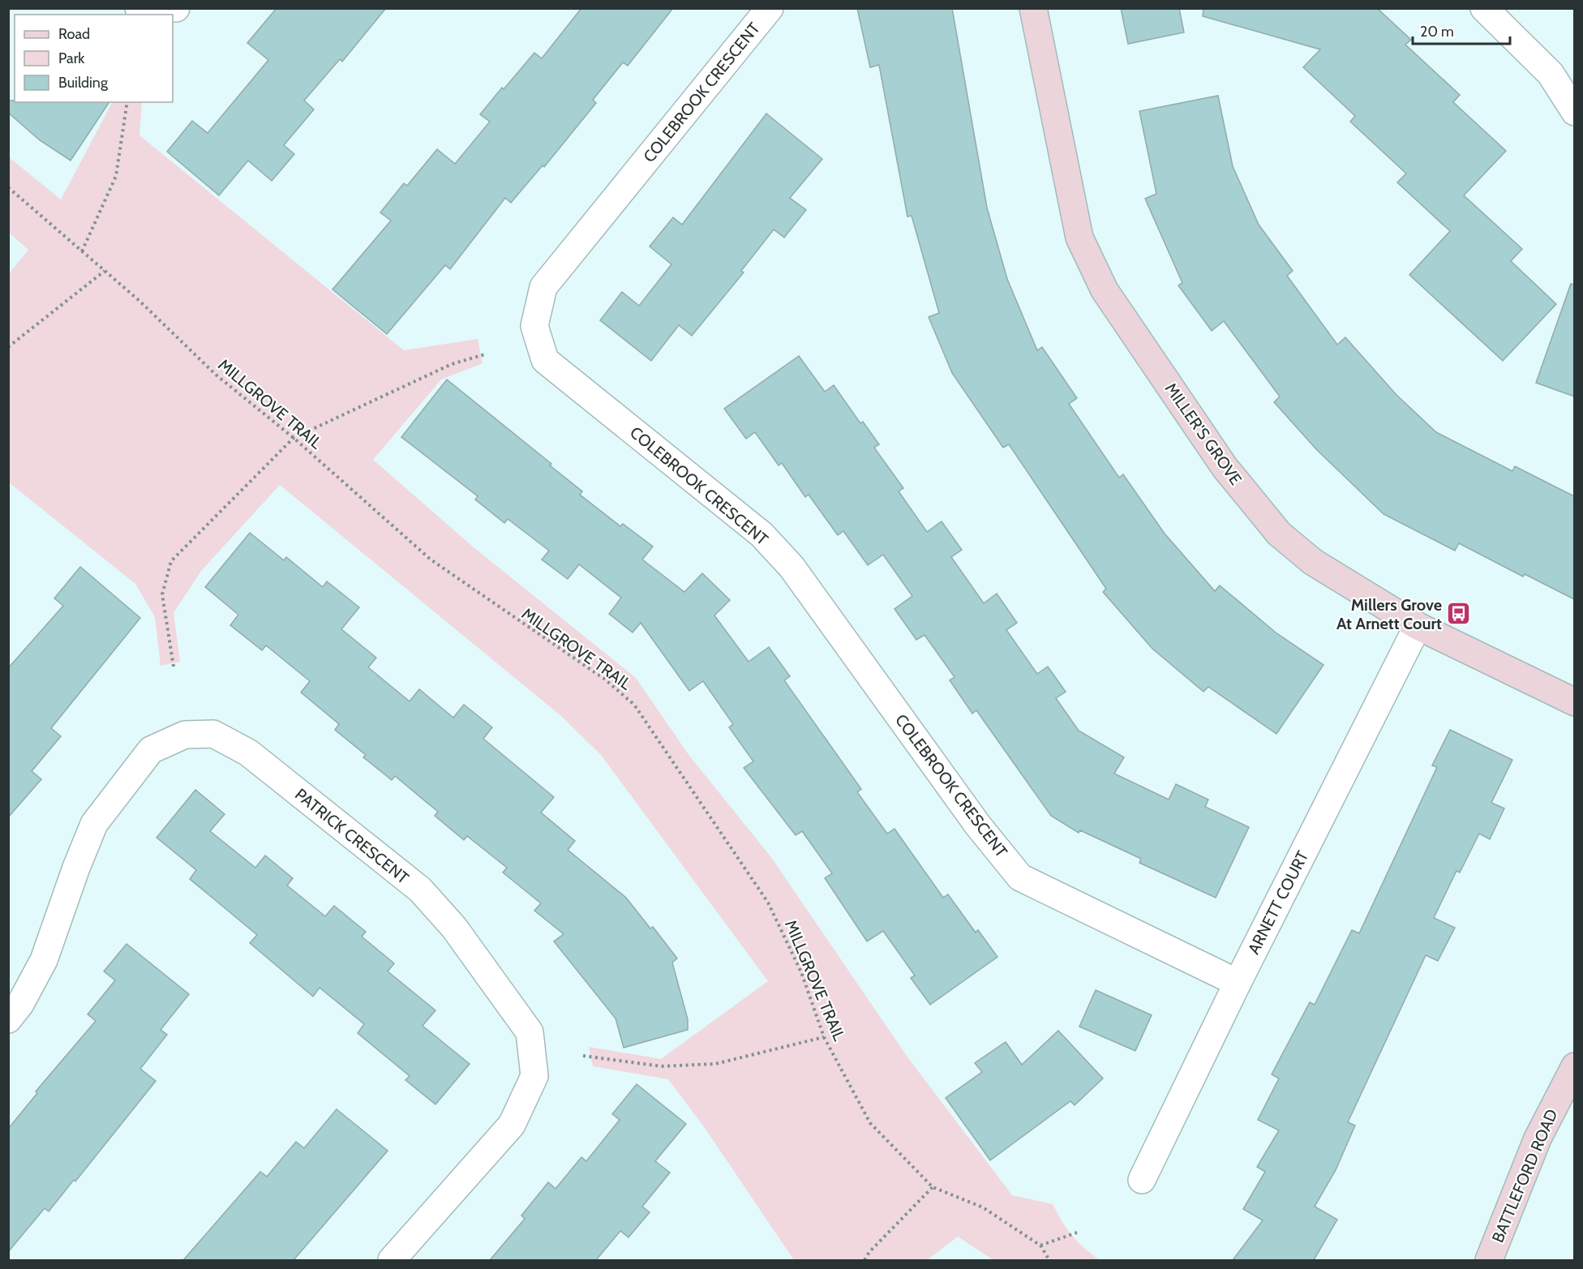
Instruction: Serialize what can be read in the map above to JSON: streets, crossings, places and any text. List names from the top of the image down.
{
  "streets": {
    "street": [
      "COLEBROOK CRESCENT",
      "MILLER'S GROVE",
      "PATRICK CRESCENT",
      "ARNETT COURT",
      "BATTLEFORD ROAD"
    ],
    "path": ["MILLGROVE TRAIL"]
  },
  "crossings": [
    ["COLEBROOK CRESCENT", "ARNETT COURT"],
    ["MILLER'S GROVE", "ARNETT COURT"]
  ],
  "places": {
    "bus stop": ["Millers Grove At Arnett Court"]
  },
  "legend": ["Road", "Park", "Building"],
  "scale_bar": "20 m"
}
